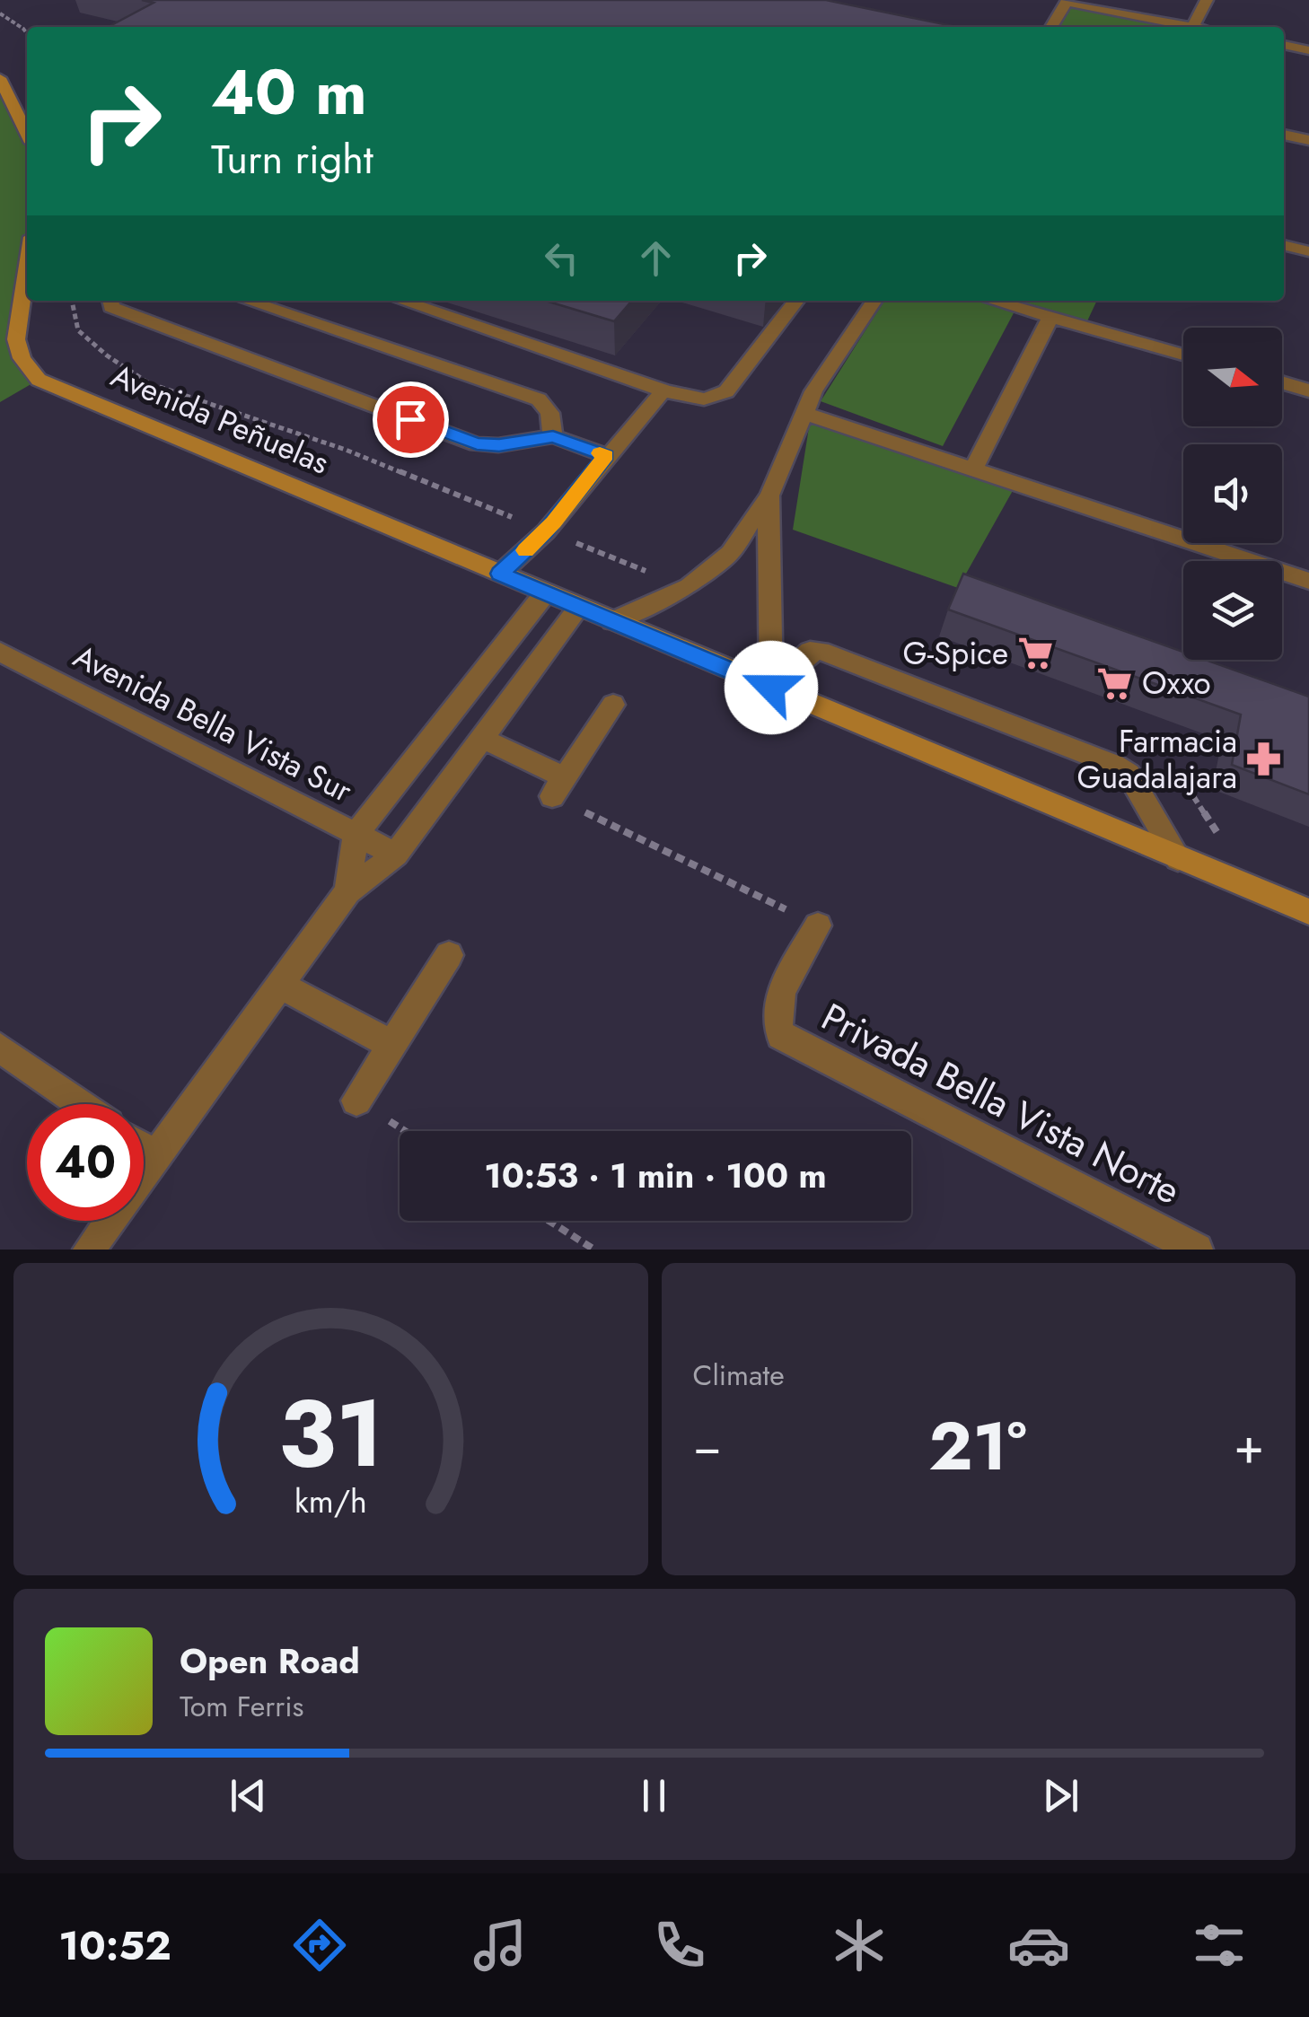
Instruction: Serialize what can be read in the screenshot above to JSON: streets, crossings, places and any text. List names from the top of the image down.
{
  "streets": {
    "street": ["Avenida Peñuelas", "Avenida Bella Vista Sur", "Privada Bella Vista Norte"]
  },
  "places": {
    "supermarket": ["G-Spice", "Oxxo"],
    "pharmacy": ["Farmacia Guadalajara"]
  },
  "north": "right",
  "page": {
    "turn": ["40 m", "Turn right"],
    "limit": "40",
    "trip": "10:53 · 1 min · 100 m",
    "tile": "Climate",
    "heat": ["−", "21°", "+"],
    "song": ["Open Road", "Tom Ferris"],
    "tabs": "10:52",
    "gauge": ["31", "km/h"]
  }
}
